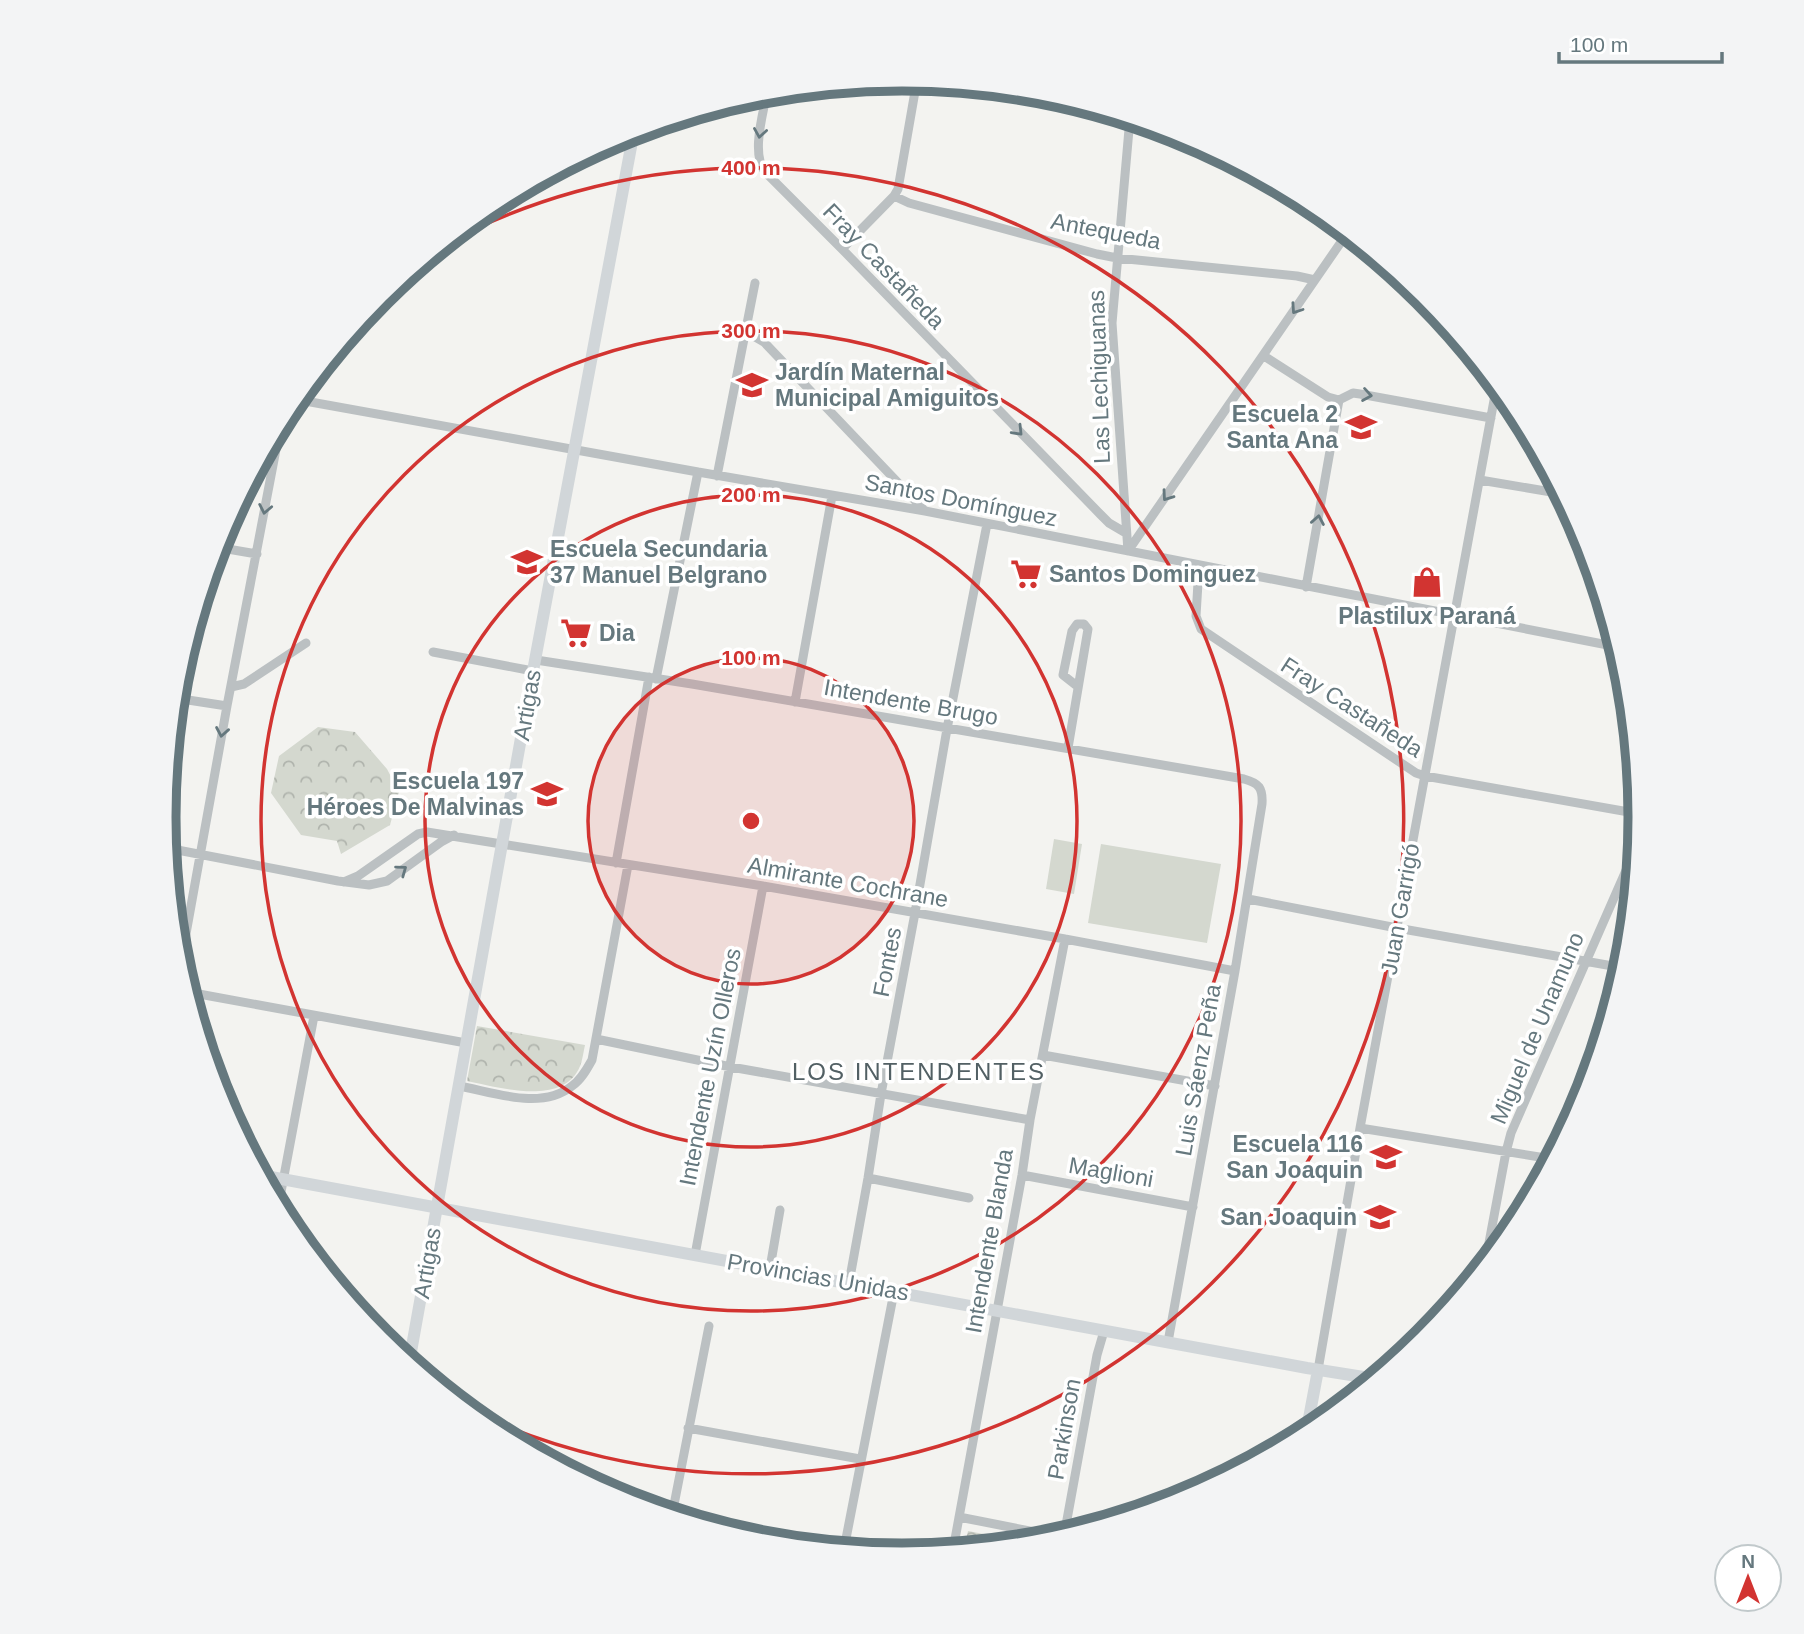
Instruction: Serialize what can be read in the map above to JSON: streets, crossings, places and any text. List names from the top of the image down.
{
  "streets": {
    "street": [
      "Antequeda",
      "Fray Castañeda",
      "Las Lechiguanas",
      "Santos Domínguez",
      "Intendente Brugo",
      "Artigas",
      "Almirante Cochrane",
      "Juan Garrigó",
      "Fontes",
      "Miguel de Unamuno",
      "Intendente Uzín Olleros",
      "Luis Sáenz Peña",
      "Maglioni",
      "Intendente Blanda",
      "Provincias Unidas",
      "Parkinson"
    ]
  },
  "crossings": [
    ["Antequeda", "Las Lechiguanas"],
    ["Fray Castañeda", "Las Lechiguanas"],
    ["Fray Castañeda", "Santos Domínguez"],
    ["Fray Castañeda", "Juan Garrigó"],
    ["Las Lechiguanas", "Santos Domínguez"],
    ["Santos Domínguez", "Artigas"],
    ["Santos Domínguez", "Juan Garrigó"],
    ["Santos Domínguez", "Fontes"],
    ["Intendente Brugo", "Artigas"],
    ["Intendente Brugo", "Fontes"],
    ["Intendente Brugo", "Luis Sáenz Peña"],
    ["Artigas", "Almirante Cochrane"],
    ["Artigas", "Provincias Unidas"],
    ["Almirante Cochrane", "Fontes"],
    ["Almirante Cochrane", "Intendente Uzín Olleros"],
    ["Almirante Cochrane", "Luis Sáenz Peña"],
    ["Almirante Cochrane", "Intendente Blanda"],
    ["Juan Garrigó", "Provincias Unidas"],
    ["Fontes", "Provincias Unidas"],
    ["Intendente Uzín Olleros", "Provincias Unidas"],
    ["Luis Sáenz Peña", "Maglioni"],
    ["Luis Sáenz Peña", "Provincias Unidas"],
    ["Maglioni", "Intendente Blanda"],
    ["Intendente Blanda", "Provincias Unidas"],
    ["Provincias Unidas", "Parkinson"]
  ],
  "one_way": ["Fray Castañeda"],
  "districts": ["LOS INTENDENTES"],
  "places": {
    "school or university": [
      "Jardín Maternal Municipal Amiguitos",
      "Escuela 2 Santa Ana",
      "Escuela Secundaria 37 Manuel Belgrano",
      "Escuela 197 Héroes De Malvinas",
      "Escuela 116 San Joaquin",
      "San Joaquin"
    ],
    "supermarket": ["Santos Dominguez", "Dia"],
    "shop": ["Plastilux Paraná"]
  },
  "scale_bar": "100 m",
  "north": "top",
  "rings": [
    "400 m",
    "300 m",
    "200 m",
    "100 m"
  ]
}
